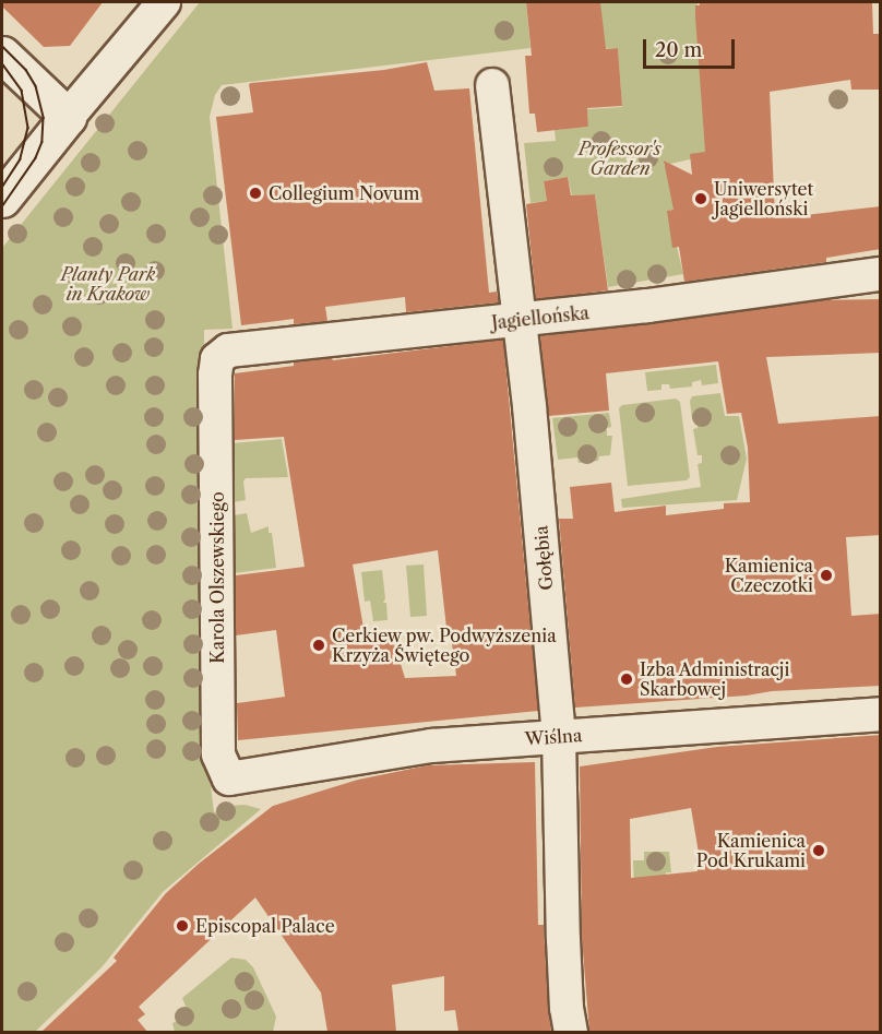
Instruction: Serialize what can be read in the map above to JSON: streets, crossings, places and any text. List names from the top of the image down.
{
  "streets": {
    "street": [
      "Jagiellońska",
      "Gołębia",
      "Karola Olszewskiego",
      "Wiślna"
    ]
  },
  "crossings": [
    ["Jagiellońska", "Gołębia"],
    ["Jagiellońska", "Karola Olszewskiego"],
    ["Gołębia", "Wiślna"],
    ["Karola Olszewskiego", "Wiślna"]
  ],
  "parks": ["Professor's Garden", "Planty Park in Krakow"],
  "places": [
    "Collegium Novum",
    "Uniwersytet Jagielloński",
    "Kamienica Czeczotki",
    "Cerkiew pw. Podwyższenia Krzyża Świętego",
    "Izba Administracji Skarbowej",
    "Kamienica Pod Krukami",
    "Episcopal Palace"
  ],
  "scale_bar": "20 m"
}
